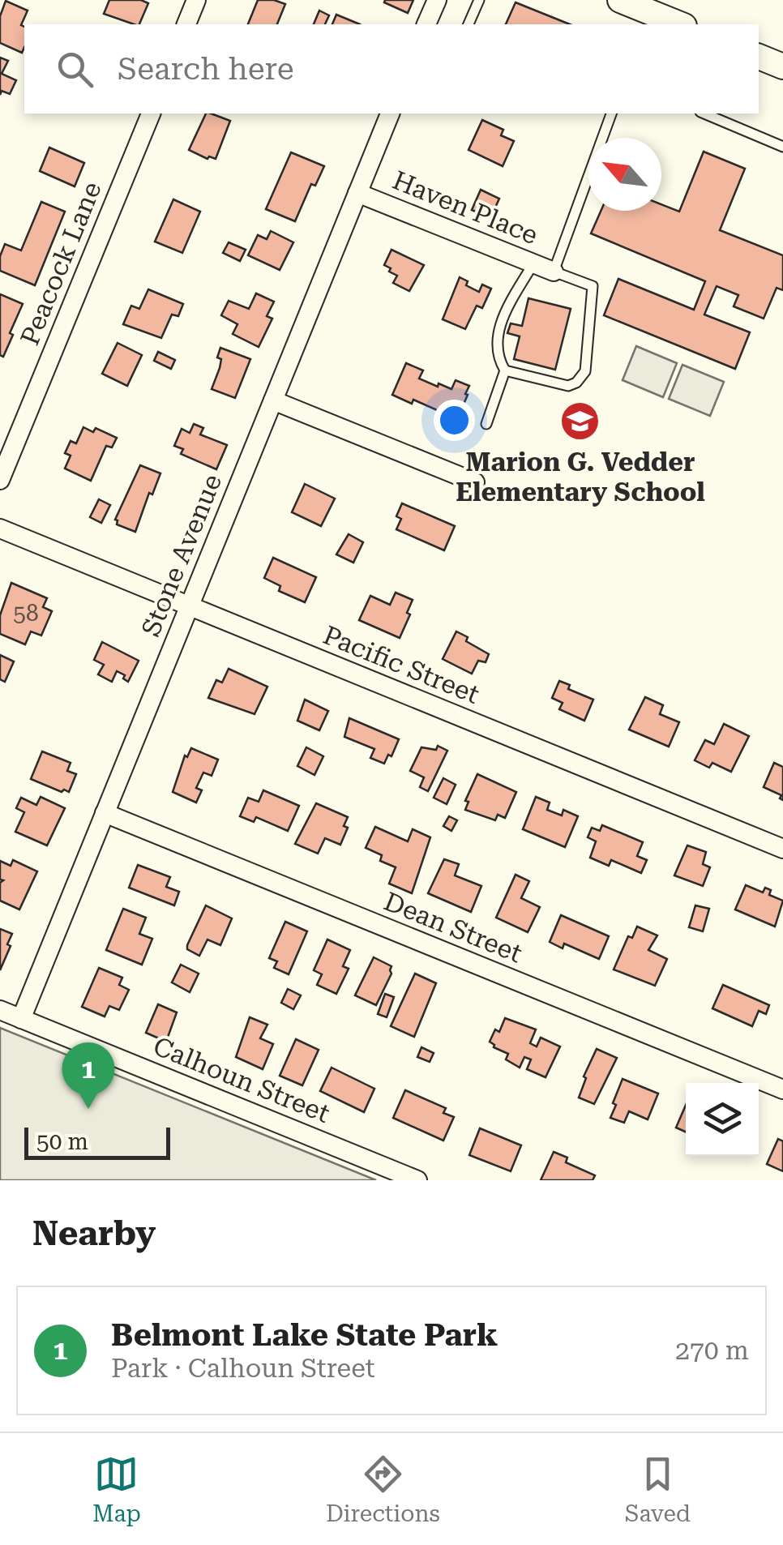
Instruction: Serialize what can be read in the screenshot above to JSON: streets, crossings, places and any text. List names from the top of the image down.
{
  "streets": {
    "street": [
      "Haven Place",
      "Peacock Lane",
      "Stone Avenue",
      "Pacific Street",
      "Dean Street",
      "Calhoun Street"
    ]
  },
  "crossings": [
    ["Haven Place", "Stone Avenue"],
    ["Stone Avenue", "Pacific Street"],
    ["Stone Avenue", "Dean Street"],
    ["Stone Avenue", "Calhoun Street"]
  ],
  "places": {
    "school or university": ["Marion G. Vedder Elementary School"]
  },
  "house_numbers": ["58"],
  "scale_bar": "50 m",
  "north": "top left",
  "page": {
    "search": "Search here",
    "pins": "1",
    "scale": "50 m",
    "heading": "Nearby",
    "list": [
      {
        "mark": "1",
        "name": "Belmont Lake State Park",
        "note": "Park · Calhoun Street",
        "value": "270 m"
      }
    ],
    "nav": ["Map", "Directions", "Saved"]
  }
}
